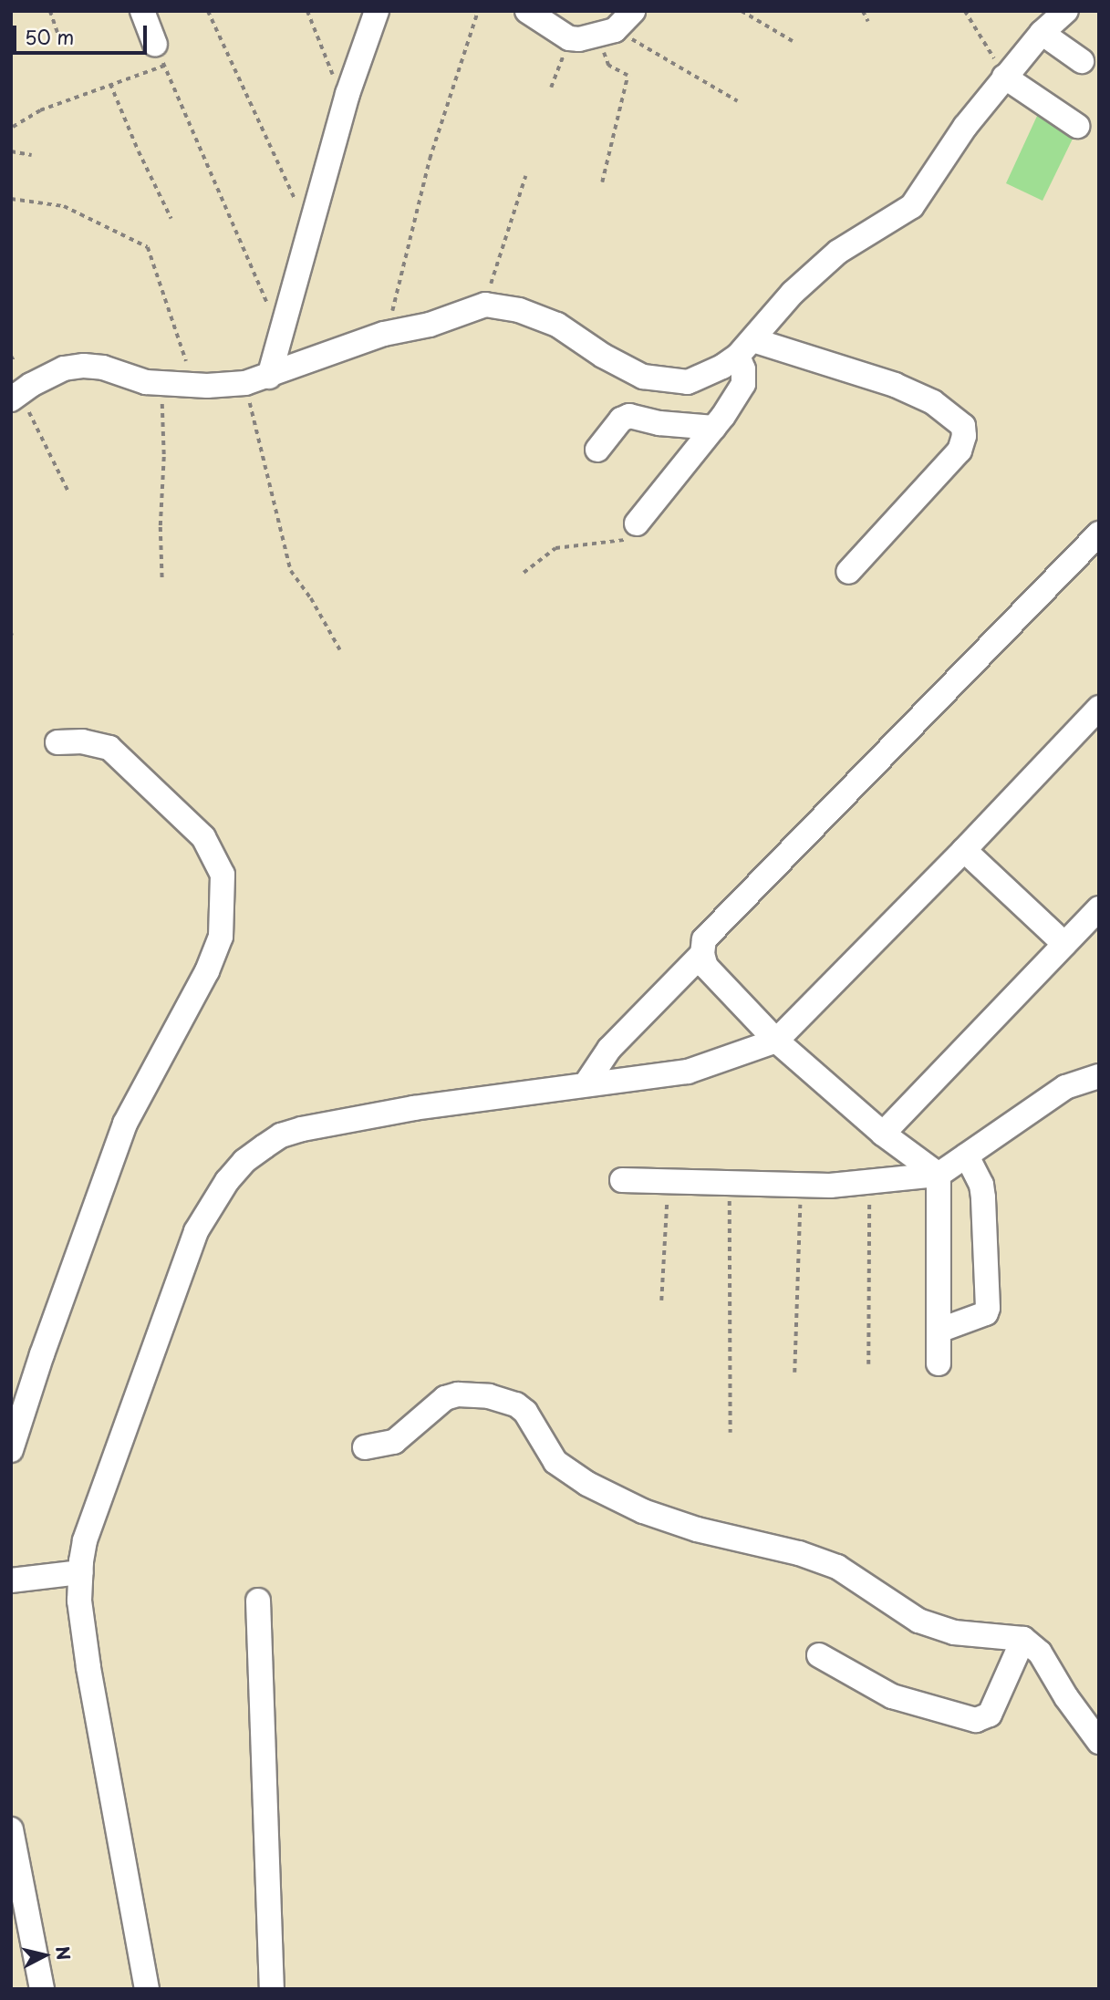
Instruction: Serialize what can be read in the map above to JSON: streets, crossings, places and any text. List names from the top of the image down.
{
  "scale_bar": "50 m",
  "north": "right"
}
